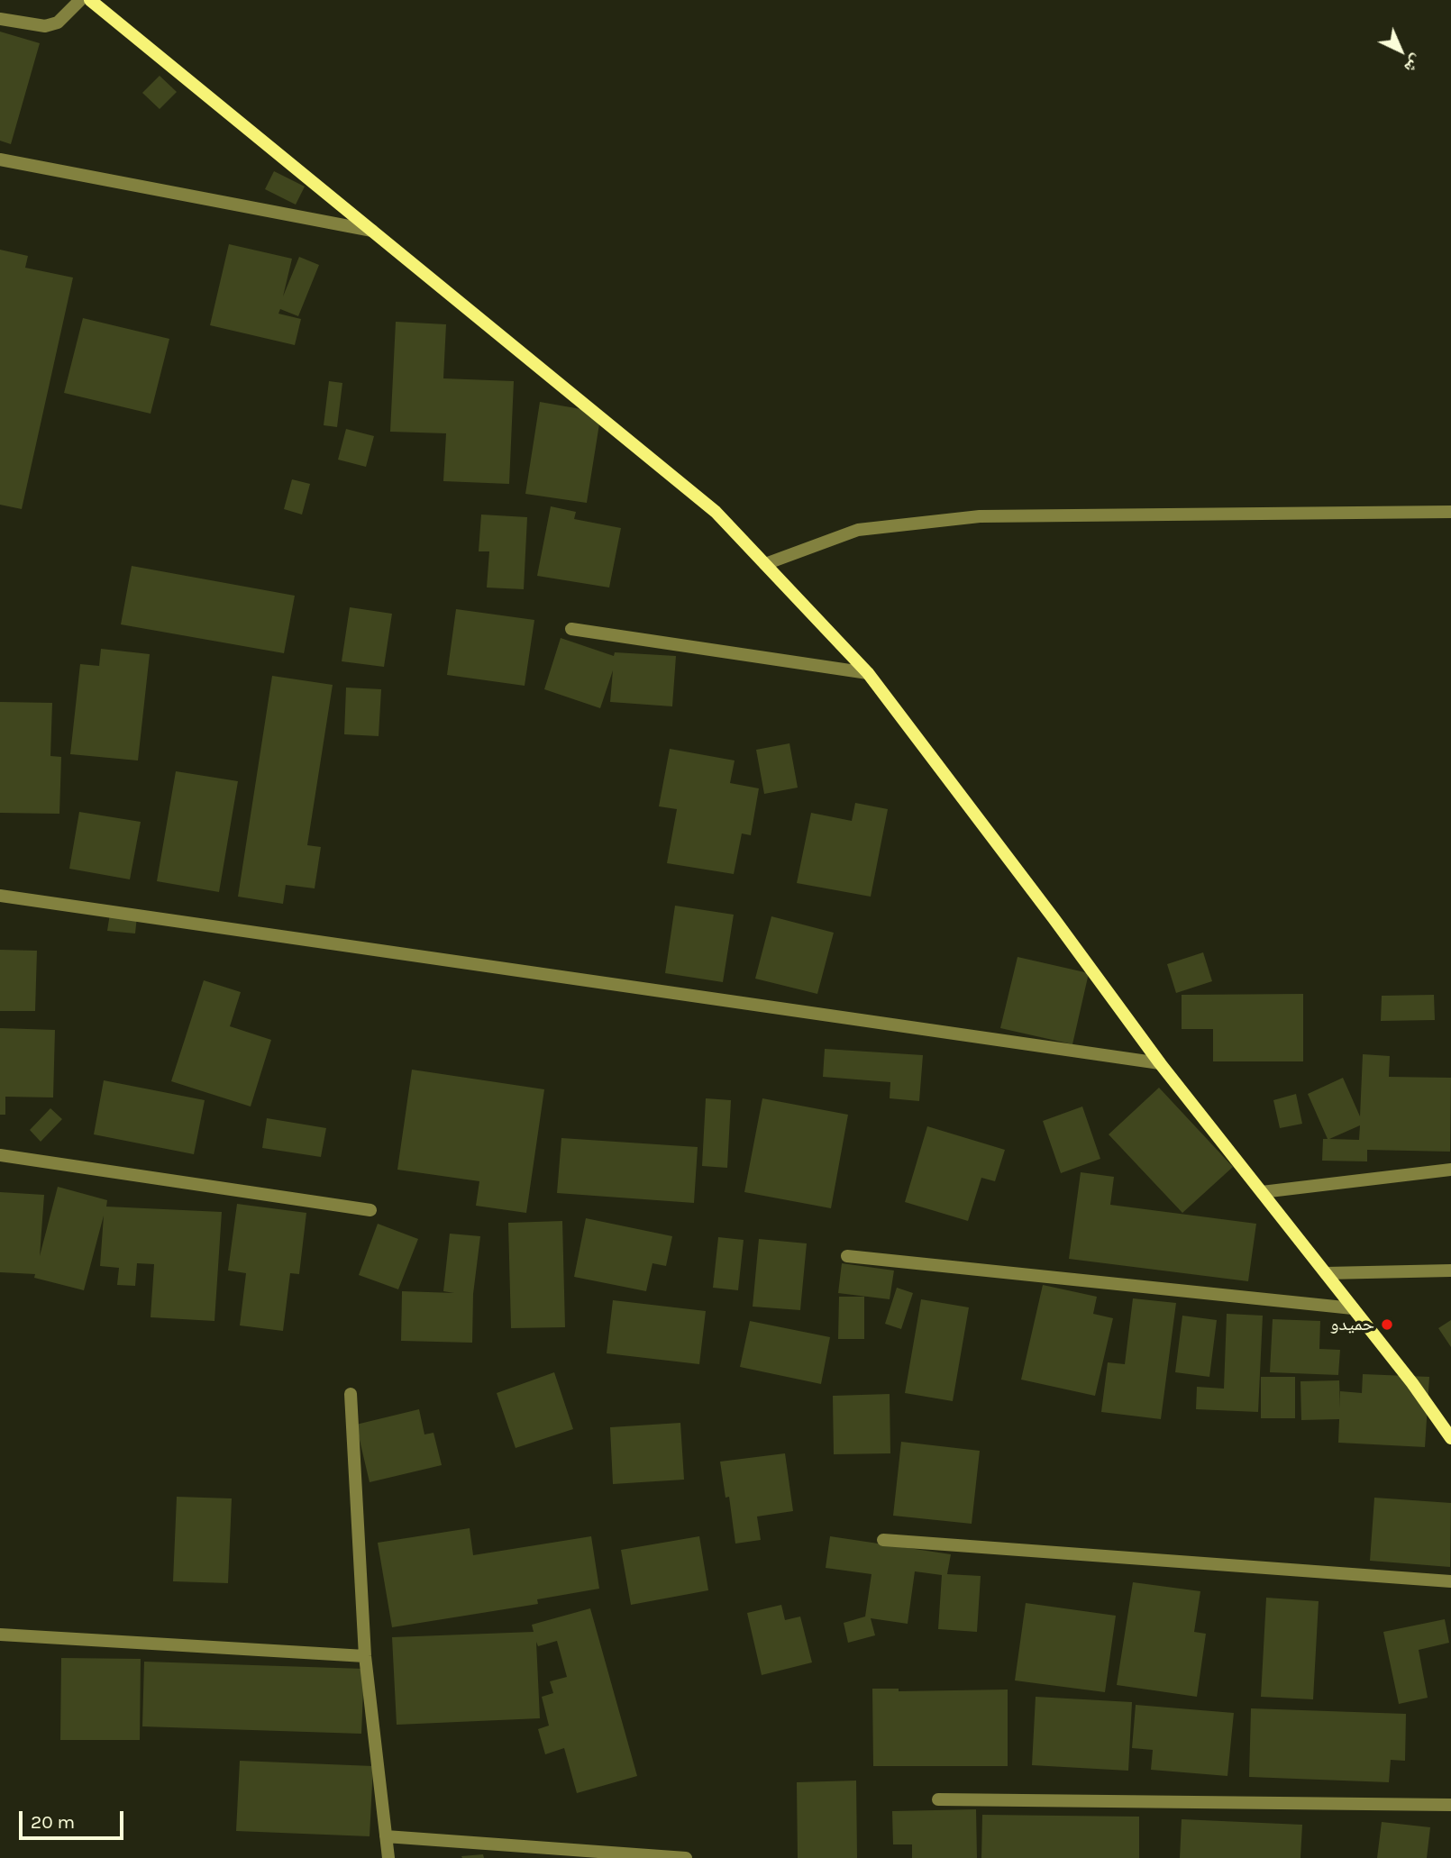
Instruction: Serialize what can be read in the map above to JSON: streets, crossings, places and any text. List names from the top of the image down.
{
  "places": ["حميدو"],
  "scale_bar": "20 m",
  "north": "bottom right"
}
